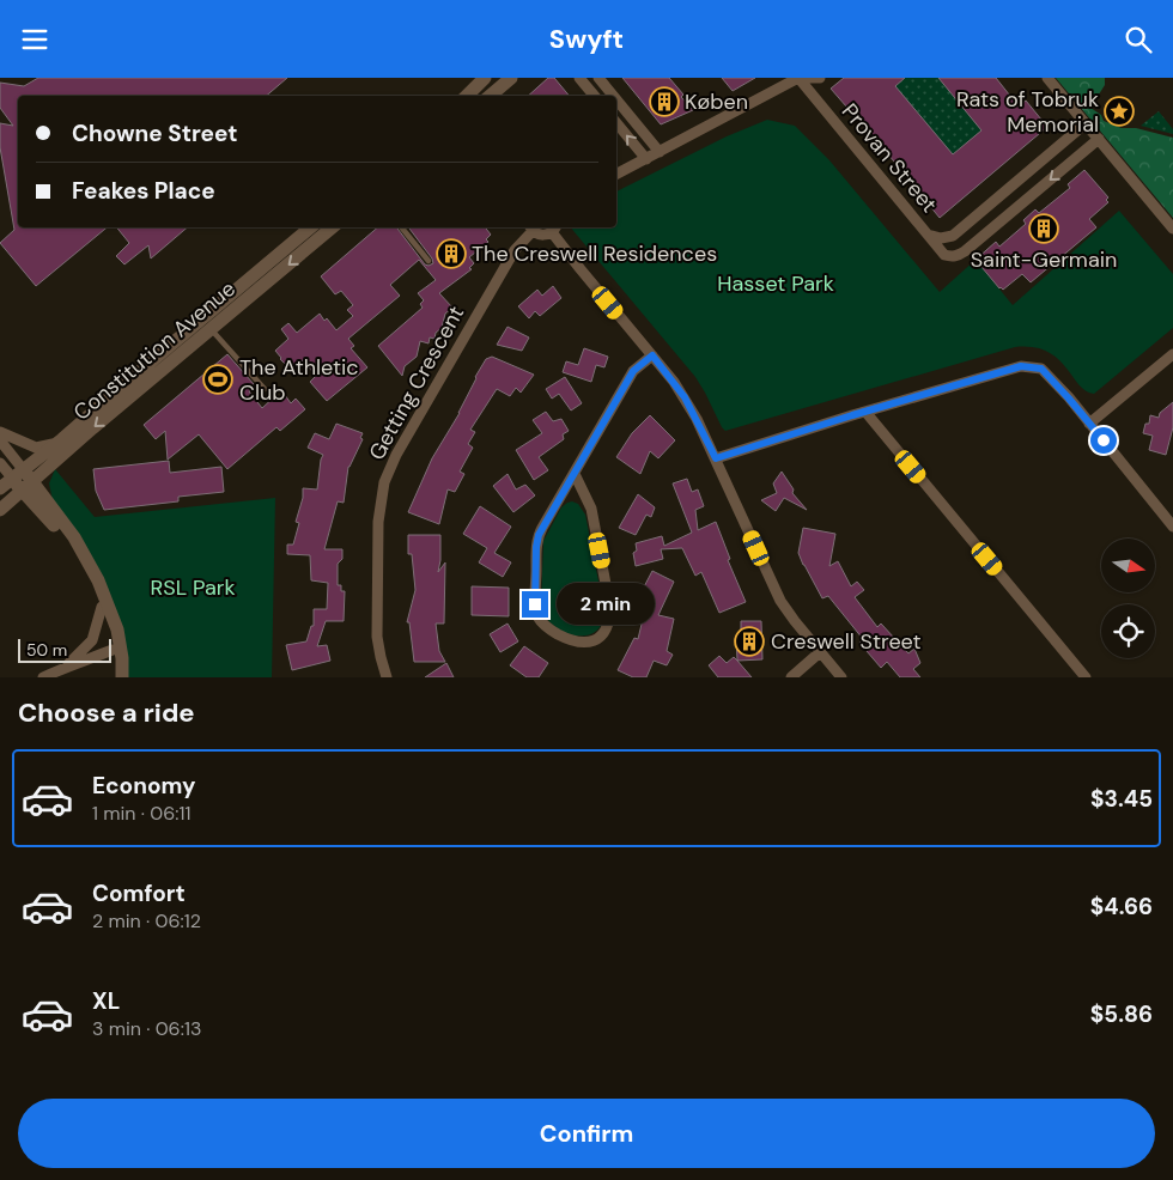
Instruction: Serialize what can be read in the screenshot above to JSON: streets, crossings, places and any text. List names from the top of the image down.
{
  "streets": {
    "street": ["Provan Street", "Constitution Avenue", "Getting Crescent"]
  },
  "parks": ["Hasset Park", "RSL Park"],
  "places": {
    "building": [
      "Køben",
      "Saint-Germain",
      "The Creswell Residences",
      "Creswell Street"
    ],
    "place": ["Rats of Tobruk Memorial"],
    "sports": ["The Athletic Club"]
  },
  "scale_bar": "50 m",
  "north": "right",
  "page": {
    "header": "Swyft",
    "banner": ["Chowne Street", "Feakes Place"],
    "bubble": "2 min",
    "scale": "50 m",
    "heading": "Choose a ride",
    "list": [
      {
        "name": "Economy",
        "note": "1 min · 06:11",
        "value": "$3.45"
      },
      {
        "name": "Comfort",
        "note": "2 min · 06:12",
        "value": "$4.66"
      },
      {
        "name": "XL",
        "note": "3 min · 06:13",
        "value": "$5.86"
      }
    ],
    "buttons": "Confirm"
  }
}
